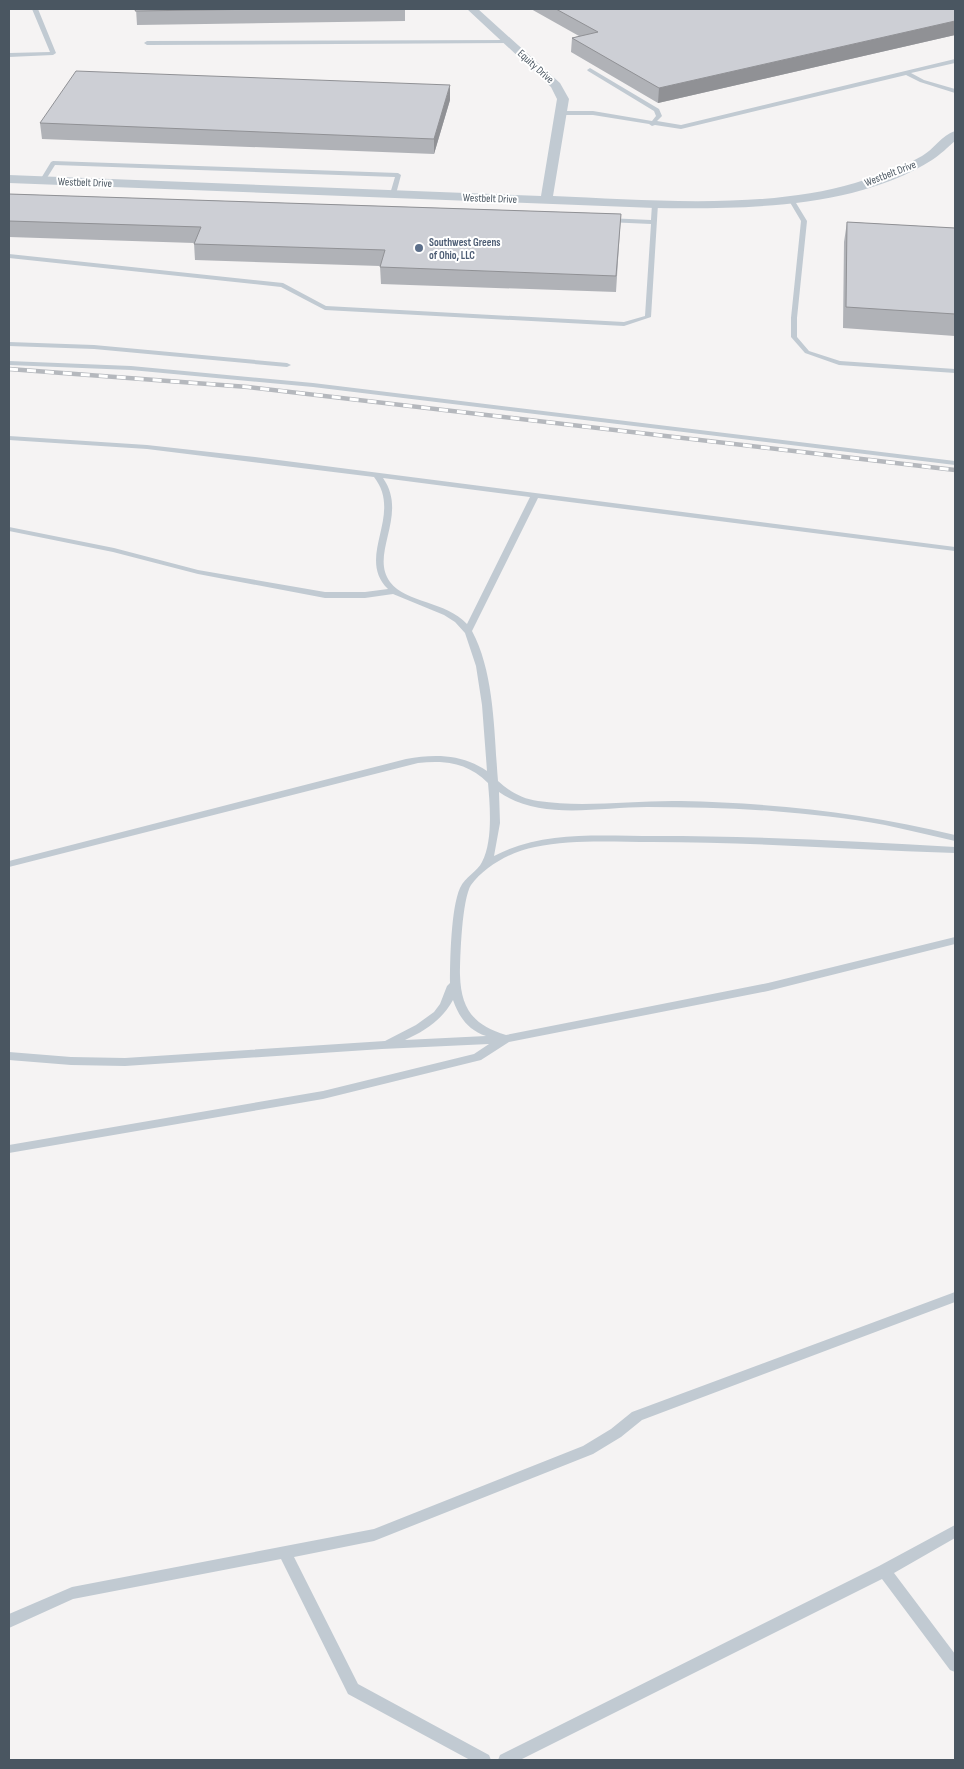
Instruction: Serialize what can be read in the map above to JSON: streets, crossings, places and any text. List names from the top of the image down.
{
  "streets": {
    "street": ["Equity Drive", "Westbelt Drive"]
  },
  "crossings": [
    ["Equity Drive", "Westbelt Drive"]
  ],
  "places": ["Southwest Greens of Ohio, LLC"]
}
